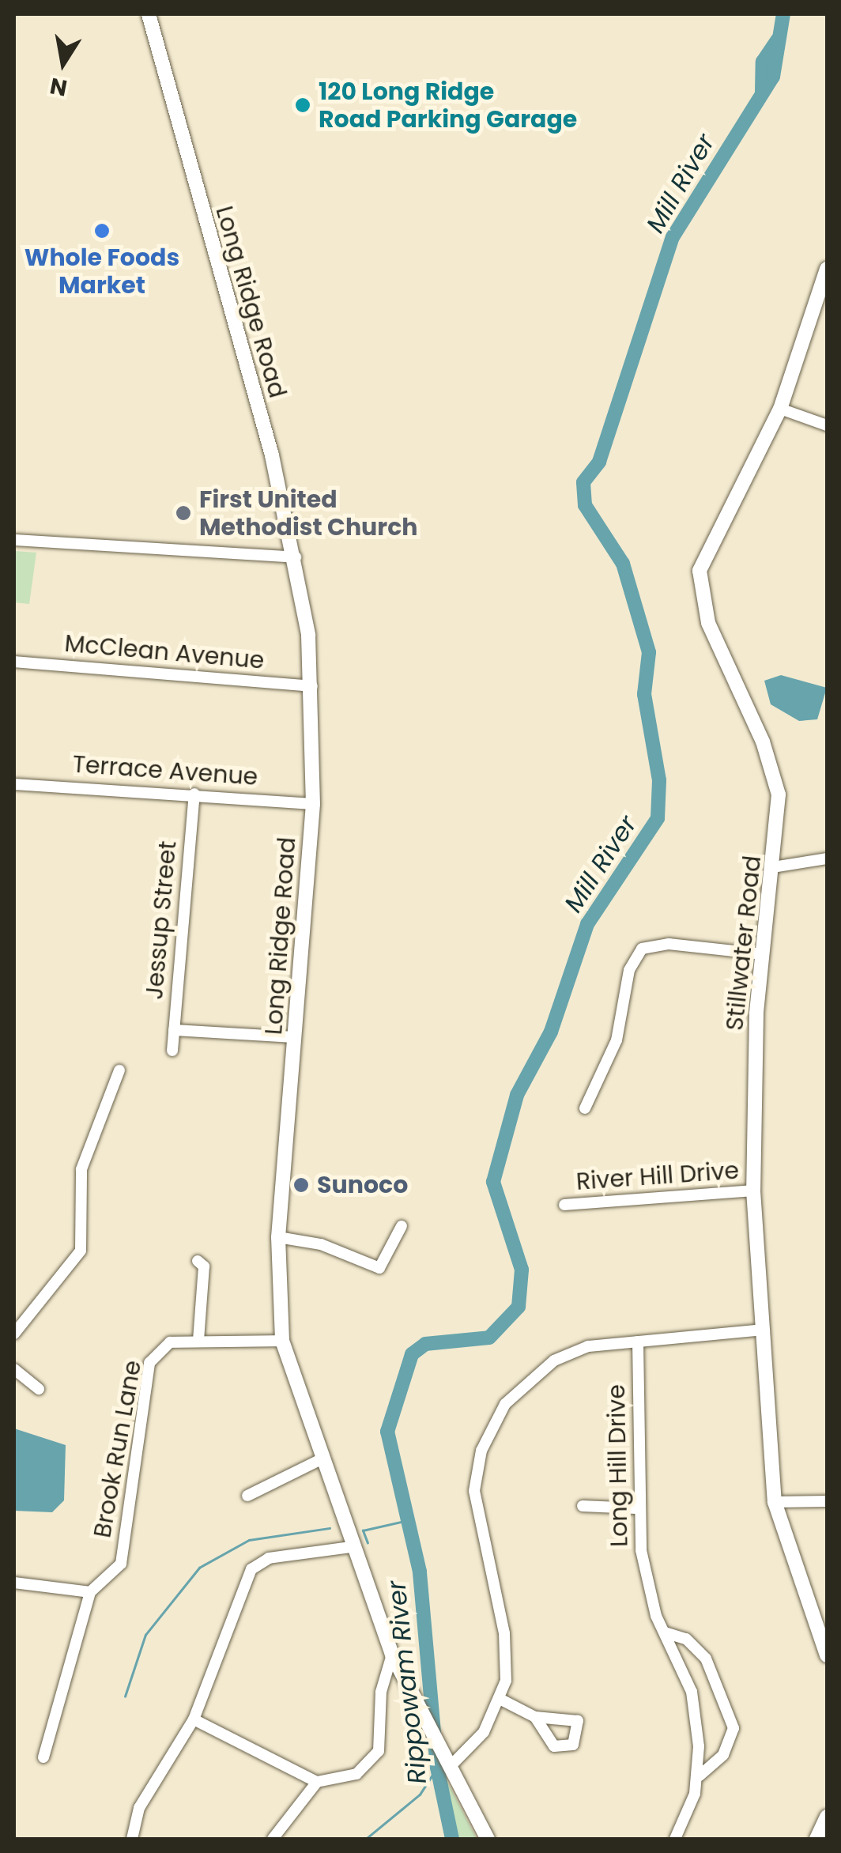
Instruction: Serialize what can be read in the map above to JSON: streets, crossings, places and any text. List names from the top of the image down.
{
  "streets": {
    "main road": ["Long Ridge Road", "Stillwater Road"],
    "street": [
      "McClean Avenue",
      "Terrace Avenue",
      "Jessup Street",
      "River Hill Drive",
      "Brook Run Lane",
      "Long Hill Drive"
    ]
  },
  "crossings": [
    ["Long Ridge Road", "McClean Avenue"],
    ["Long Ridge Road", "Terrace Avenue"],
    ["Long Ridge Road", "Brook Run Lane"],
    ["Terrace Avenue", "Jessup Street"],
    ["Stillwater Road", "River Hill Drive"]
  ],
  "water": ["Mill River", "Rippowam River"],
  "places": [
    "120 Long Ridge Road Parking Garage",
    "Whole Foods Market",
    "First United Methodist Church",
    "Sunoco"
  ],
  "north": "bottom"
}
